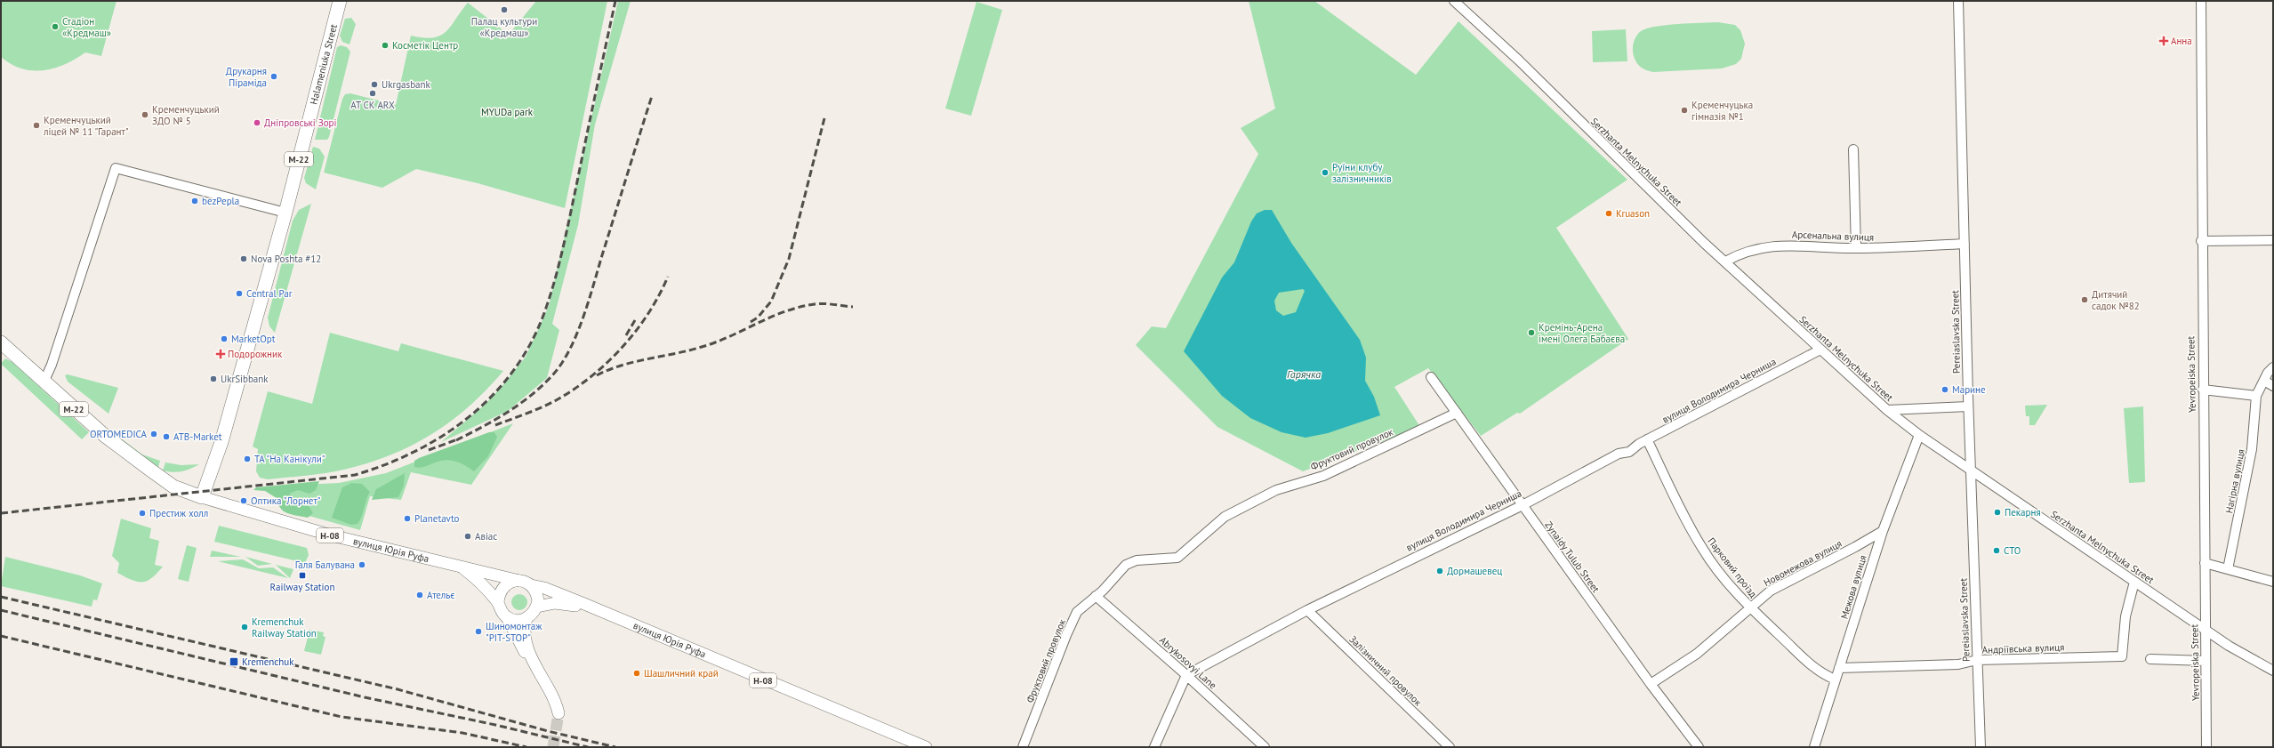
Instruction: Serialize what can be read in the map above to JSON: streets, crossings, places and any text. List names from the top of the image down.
{
  "streets": {
    "highway": ["Halameniuka Street", "М-22"],
    "main road": ["Н-08", "вулиця Юрія Руфа"],
    "street": [
      "Serzhanta Melnychuka Street",
      "Арсенальна вулиця",
      "Pereiaslavska Street",
      "Yevropeiska Street",
      "вулиця Володимира Черниша",
      "Фруктовий провулок",
      "Нагірна вулиця",
      "Zynaidy Tulub Street",
      "Новомежова вулиця",
      "Парковий проїзд",
      "Межова вулиця",
      "Андріївська вулиця",
      "Abrykosovyi Lane",
      "Залізничний провулок"
    ]
  },
  "crossings": [
    ["Halameniuka Street", "М-22"],
    ["Halameniuka Street", "вулиця Юрія Руфа"],
    ["М-22", "вулиця Юрія Руфа"],
    ["Serzhanta Melnychuka Street", "Арсенальна вулиця"],
    ["Serzhanta Melnychuka Street", "Pereiaslavska Street"],
    ["Serzhanta Melnychuka Street", "Yevropeiska Street"],
    ["Serzhanta Melnychuka Street", "вулиця Володимира Черниша"],
    ["Serzhanta Melnychuka Street", "Межова вулиця"],
    ["Serzhanta Melnychuka Street", "Андріївська вулиця"],
    ["Арсенальна вулиця", "Pereiaslavska Street"],
    ["Pereiaslavska Street", "Андріївська вулиця"],
    ["вулиця Володимира Черниша", "Zynaidy Tulub Street"],
    ["вулиця Володимира Черниша", "Парковий проїзд"],
    ["вулиця Володимира Черниша", "Abrykosovyi Lane"],
    ["вулиця Володимира Черниша", "Залізничний провулок"],
    ["Фруктовий провулок", "Zynaidy Tulub Street"],
    ["Фруктовий провулок", "Abrykosovyi Lane"],
    ["Н-08", "вулиця Юрія Руфа"],
    ["Zynaidy Tulub Street", "Новомежова вулиця"],
    ["Новомежова вулиця", "Парковий проїзд"],
    ["Новомежова вулиця", "Межова вулиця"],
    ["Парковий проїзд", "Межова вулиця"],
    ["Межова вулиця", "Андріївська вулиця"]
  ],
  "water": ["Гарячка"],
  "parks": ["MYUDa park"],
  "places": {
    "other": [
      "Палац культури «Кредмаш»",
      "Стадіон «Кредмаш»",
      "Косметік Центр",
      "Друкарня Піраміда",
      "Ukrgasbank",
      "АТ СК ARX",
      "Кременчуцька гімназія №1",
      "Кременчуцький ЗДО № 5",
      "Дніпровські Зорі",
      "Кременчуцький ліцей № 11 \"Гарант\"",
      "Руїни клубу залізничників",
      "bezPepla",
      "Kruason",
      "Nova Poshta #12",
      "Central Par",
      "Дитячий садок №82",
      "Кремінь-Арена імені Олега Бабаєва",
      "MarketOpt",
      "UkrSibbank",
      "Марине",
      "ORTOMEDICA",
      "ATB-Market",
      "ТА \"На Канікули\"",
      "Оптика \"Лорнет\"",
      "Пекарня",
      "Престиж холл",
      "Planetavto",
      "Авіас",
      "СТО",
      "Галя Балувана",
      "Дормашевец",
      "Ательє",
      "Kremenchuk Railway Station",
      "Шиномонтаж \"PIT-STOP\"",
      "Шашличний край"
    ],
    "health": ["Анна", "Подорожник"],
    "transit": ["Railway Station", "Kremenchuk"]
  }
}
